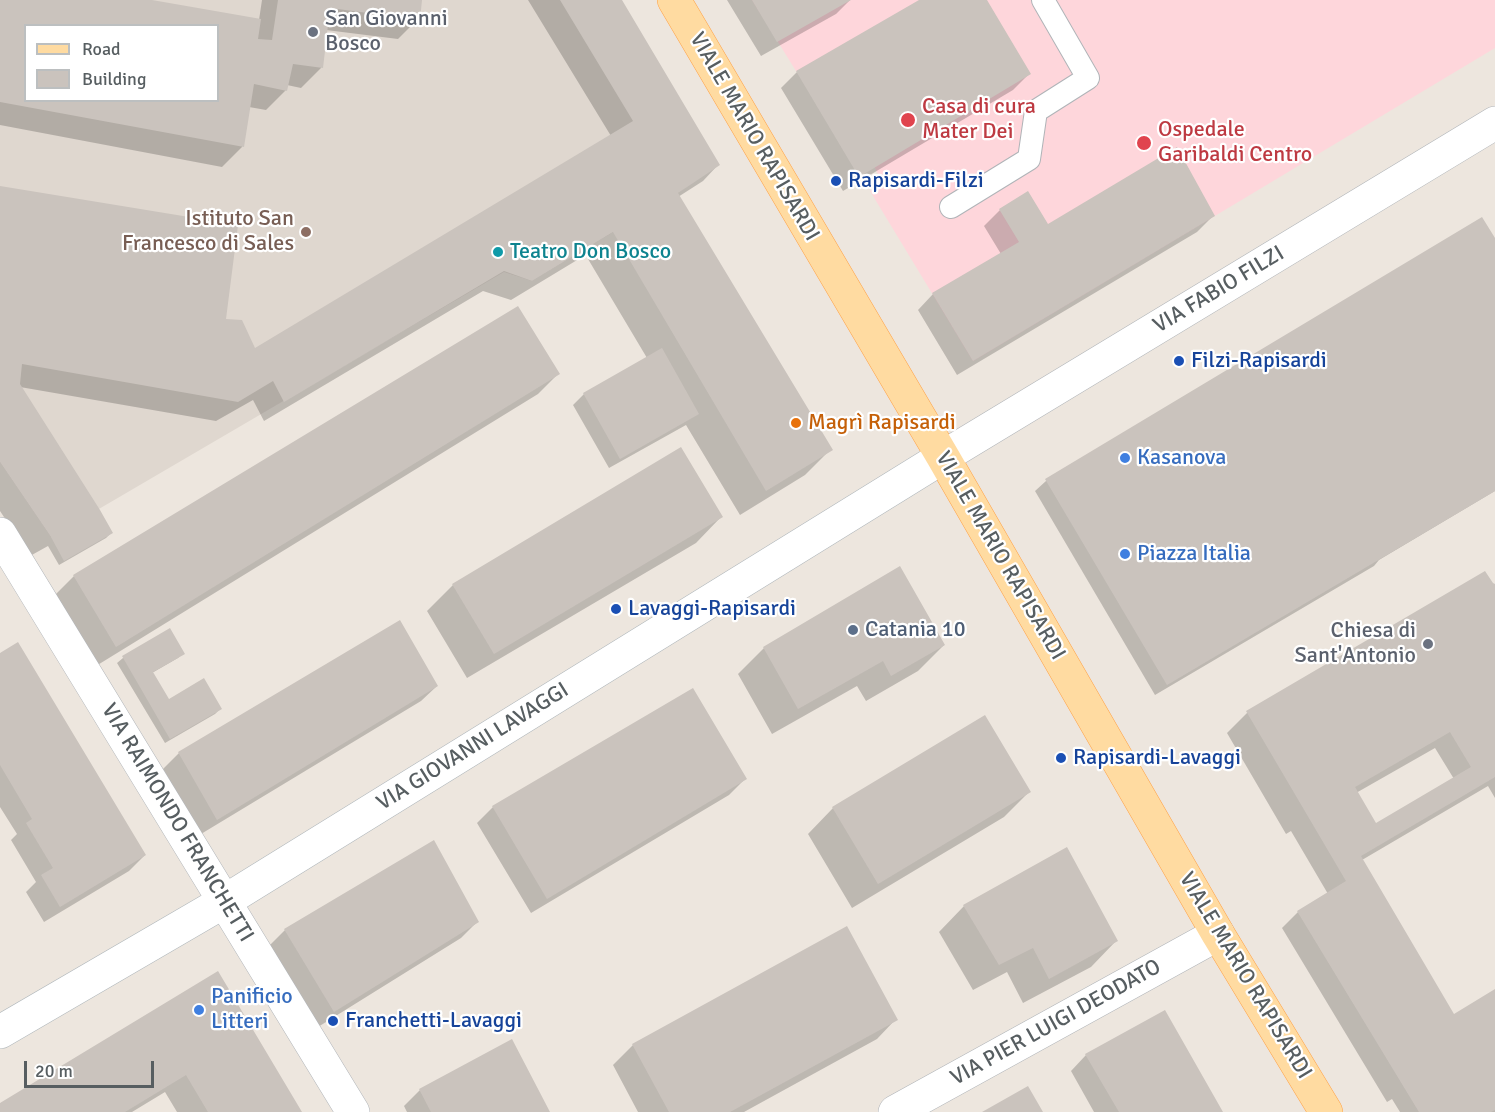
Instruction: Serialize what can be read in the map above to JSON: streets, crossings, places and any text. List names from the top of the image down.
{
  "streets": {
    "main road": ["VIALE MARIO RAPISARDI"],
    "street": [
      "VIA FABIO FILZI",
      "VIA GIOVANNI LAVAGGI",
      "VIA RAIMONDO FRANCHETTI",
      "VIA PIER LUIGI DEODATO"
    ]
  },
  "crossings": [
    ["VIALE MARIO RAPISARDI", "VIA FABIO FILZI"],
    ["VIALE MARIO RAPISARDI", "VIA GIOVANNI LAVAGGI"],
    ["VIALE MARIO RAPISARDI", "VIA PIER LUIGI DEODATO"],
    ["VIA FABIO FILZI", "VIA GIOVANNI LAVAGGI"],
    ["VIA GIOVANNI LAVAGGI", "VIA RAIMONDO FRANCHETTI"]
  ],
  "places": [
    "San Giovanni Bosco",
    "Casa di cura Mater Dei",
    "Ospedale Garibaldi Centro",
    "Rapisardi-Filzi",
    "Istituto San Francesco di Sales",
    "Teatro Don Bosco",
    "Filzi-Rapisardi",
    "Magrì Rapisardi",
    "Kasanova",
    "Piazza Italia",
    "Lavaggi-Rapisardi",
    "Catania 10",
    "Chiesa di Sant'Antonio",
    "Rapisardi-Lavaggi",
    "Panificio Litteri",
    "Franchetti-Lavaggi"
  ],
  "legend": ["Road", "Building"],
  "scale_bar": "20 m"
}
